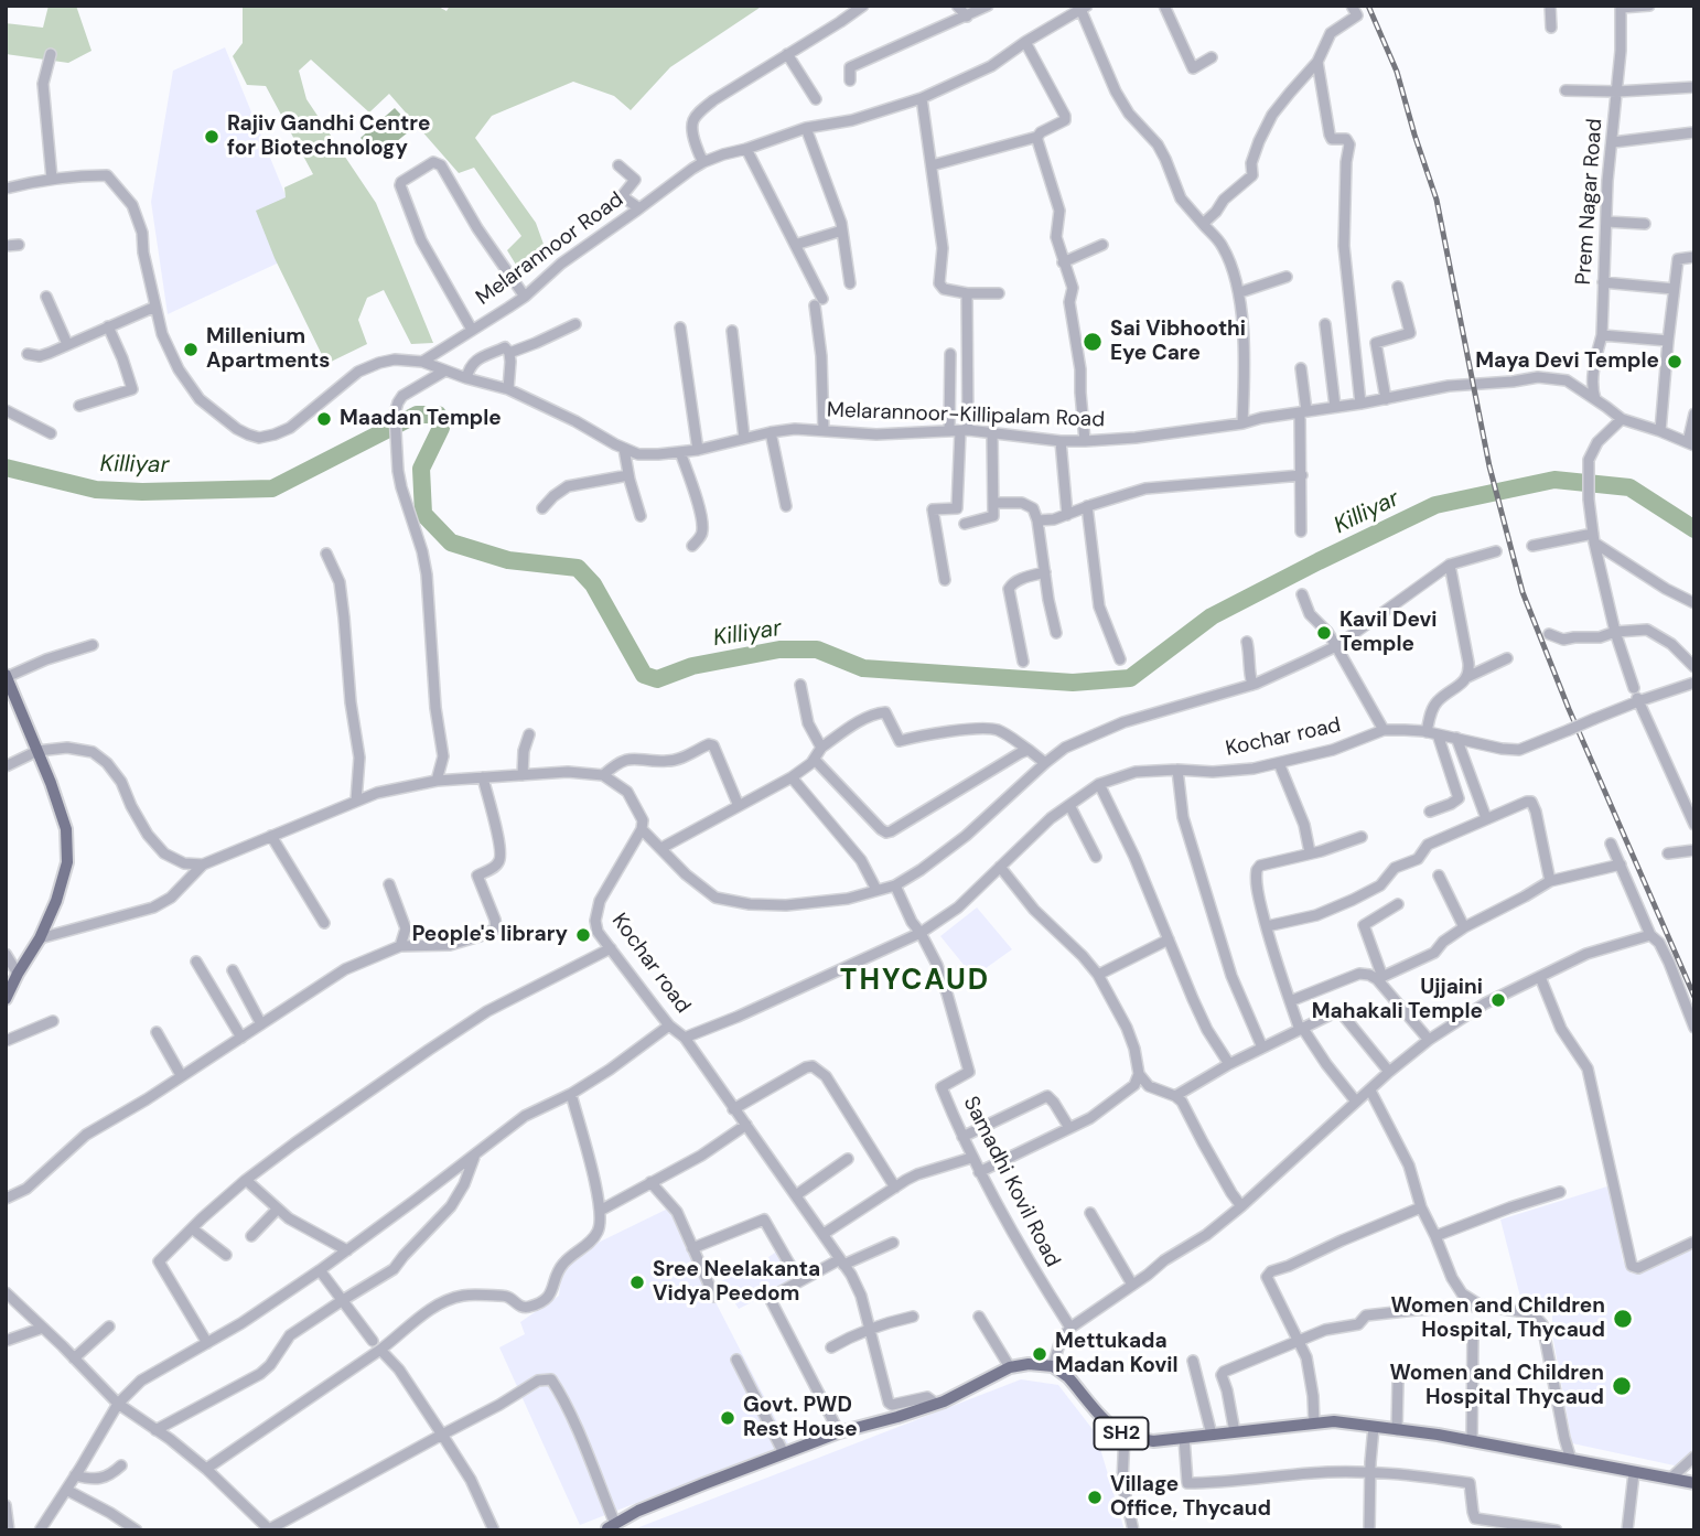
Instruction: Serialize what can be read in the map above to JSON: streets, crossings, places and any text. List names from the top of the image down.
{
  "streets": {
    "main road": ["SH2"],
    "street": [
      "Prem Nagar Road",
      "Melarannoor Road",
      "Melarannoor-Killipalam Road",
      "Kochar road",
      "Samadhi Kovil Road"
    ]
  },
  "crossings": [
    ["Prem Nagar Road", "Melarannoor-Killipalam Road"],
    ["Melarannoor Road", "Melarannoor-Killipalam Road"],
    ["Kochar road", "Samadhi Kovil Road"]
  ],
  "districts": ["THYCAUD"],
  "water": ["Killiyar"],
  "places": [
    "Rajiv Gandhi Centre for Biotechnology",
    "Sai Vibhoothi Eye Care",
    "Millenium Apartments",
    "Maya Devi Temple",
    "Maadan Temple",
    "Kavil Devi Temple",
    "People's library",
    "Ujjaini Mahakali Temple",
    "Sree Neelakanta Vidya Peedom",
    "Women and Children Hospital, Thycaud",
    "Mettukada Madan Kovil",
    "Women and Children Hospital Thycaud",
    "Govt. PWD Rest House",
    "Village Office, Thycaud"
  ]
}
